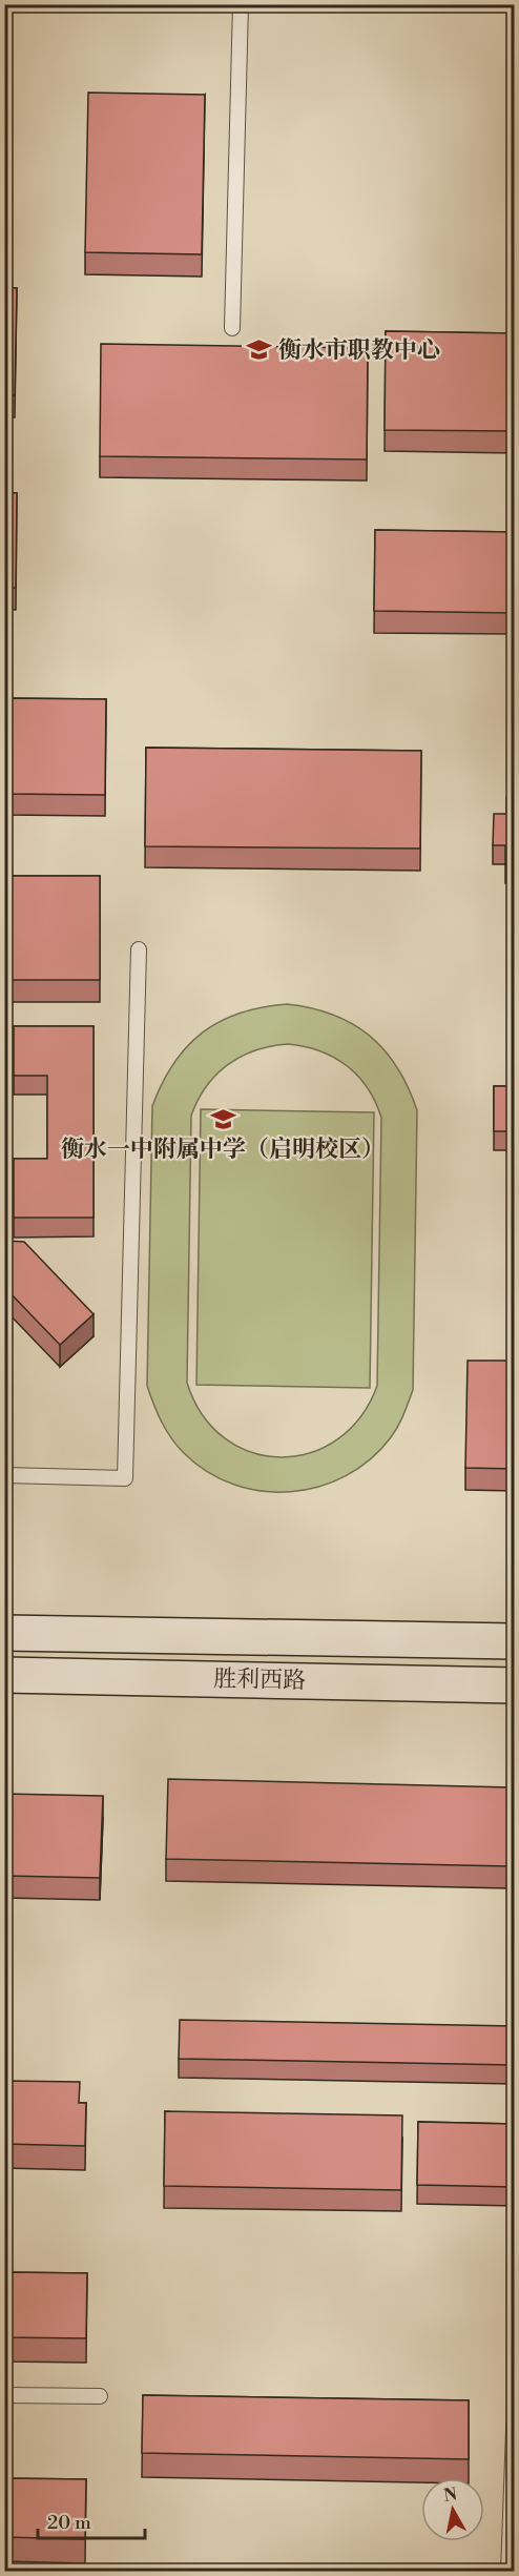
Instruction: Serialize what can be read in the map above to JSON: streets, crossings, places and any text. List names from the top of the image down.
{
  "streets": {
    "main road": ["胜利西路"]
  },
  "places": {
    "school or university": ["衡水市职教中心", "衡水一中附属中学（启明校区）"]
  },
  "scale_bar": "20 m",
  "north": "top"
}
